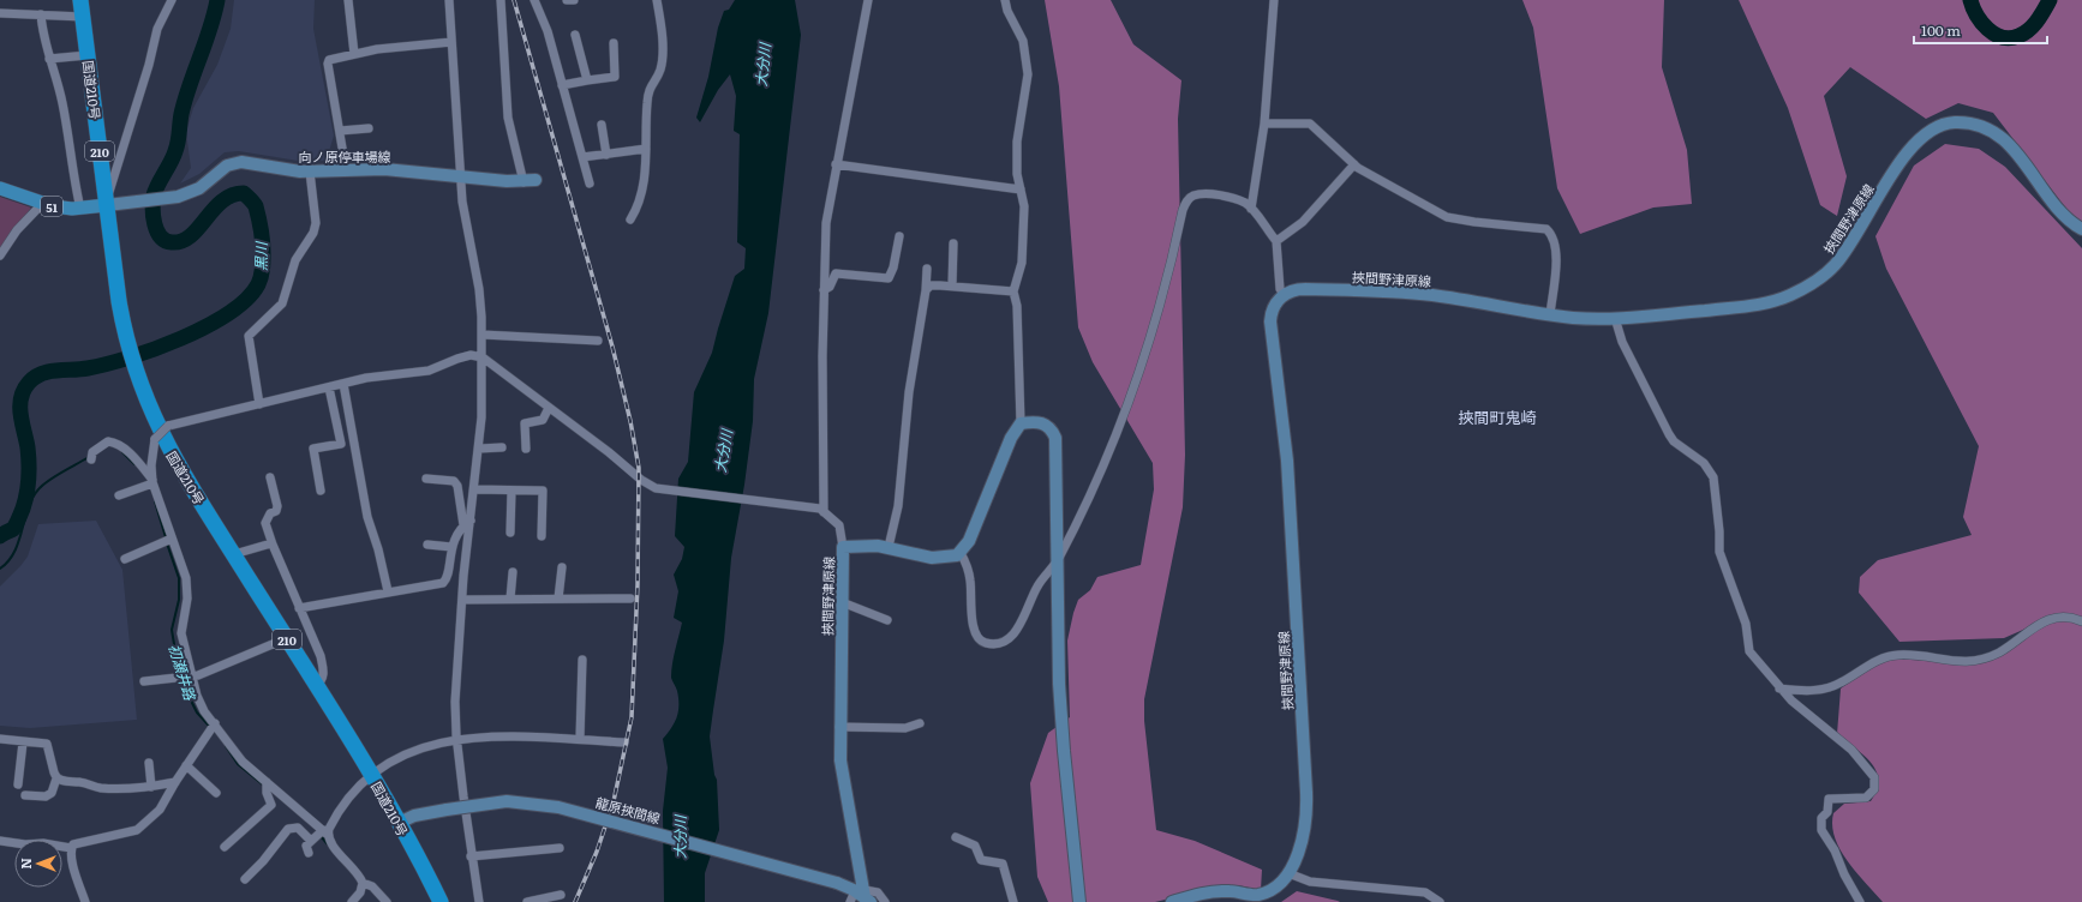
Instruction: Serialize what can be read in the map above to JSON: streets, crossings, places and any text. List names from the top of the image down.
{
  "streets": {
    "highway": ["国道210号", "210"],
    "main road": [
      "向ノ原停車場線",
      "51",
      "挾間野津原線",
      "龍原挾間線"
    ]
  },
  "crossings": [
    ["国道210号", "向ノ原停車場線"],
    ["国道210号", "51"],
    ["国道210号", "龍原挾間線"],
    ["向ノ原停車場線", "51"],
    ["挾間野津原線", "龍原挾間線"]
  ],
  "districts": ["挾間町鬼崎"],
  "water": ["大分川", "黒川", "初瀬井路"],
  "scale_bar": "100 m",
  "north": "left"
}
